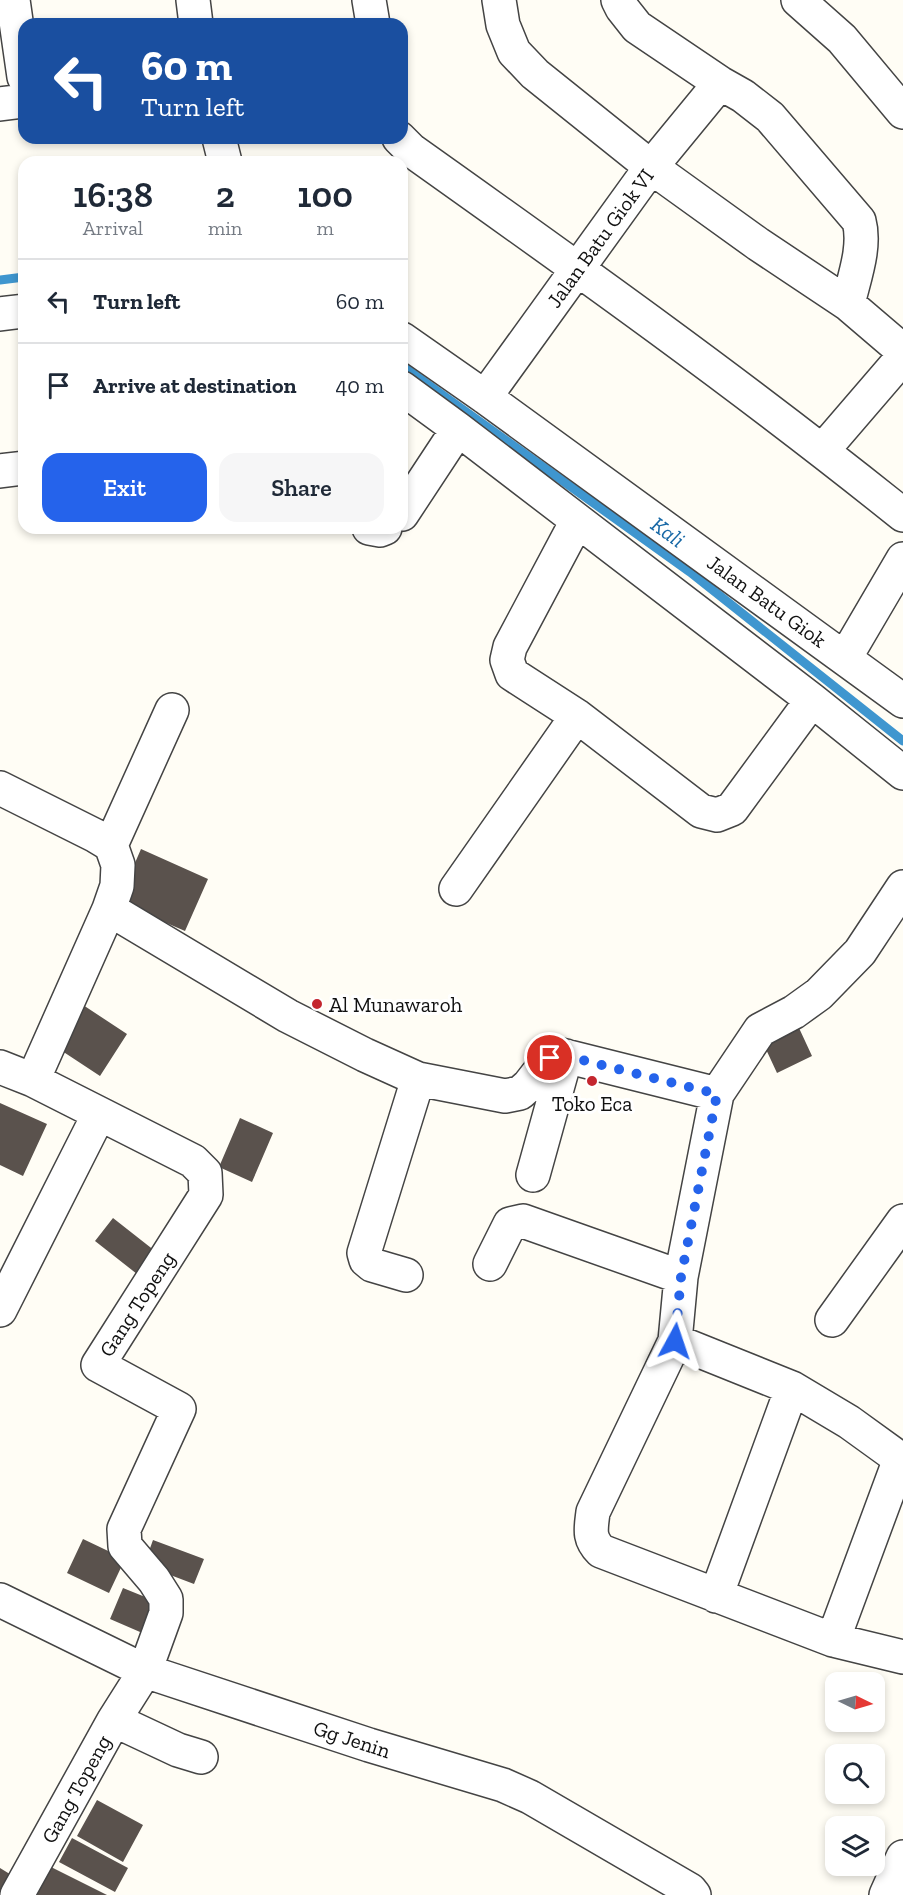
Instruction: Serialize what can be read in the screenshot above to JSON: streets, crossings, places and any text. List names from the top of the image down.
{
  "streets": {
    "street": [
      "Jalan Batu Giok VI",
      "Jalan Batu Giok",
      "Gang Topeng",
      "Gg Jenin"
    ]
  },
  "crossings": [
    ["Jalan Batu Giok VI", "Jalan Batu Giok"],
    ["Gang Topeng", "Gg Jenin"]
  ],
  "water": ["Kali"],
  "places": ["Al Munawaroh", "Toko Eca"],
  "north": "right",
  "page": {
    "turn": ["60 m", "Turn left"],
    "eta": [
      "16:38",
      "Arrival",
      "2",
      "min",
      "100",
      "m"
    ],
    "list": [
      {
        "name": "Turn left",
        "value": "60 m"
      },
      {
        "name": "Arrive at destination",
        "value": "40 m"
      }
    ],
    "buttons": ["Exit", "Share"]
  }
}
